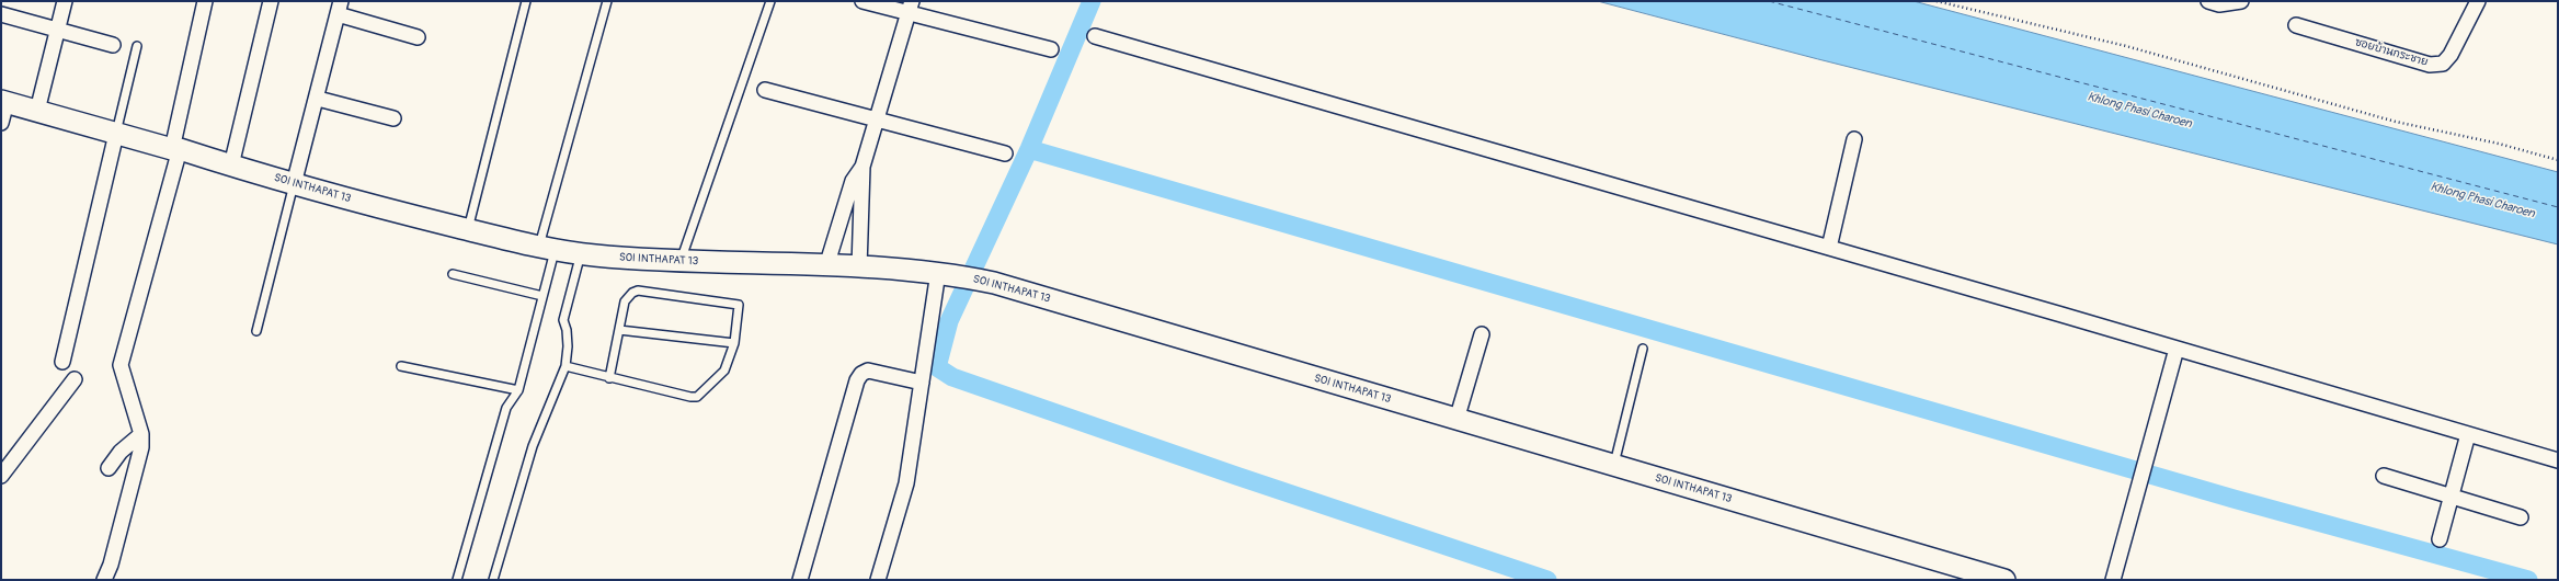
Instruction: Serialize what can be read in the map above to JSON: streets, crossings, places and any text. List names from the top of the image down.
{
  "streets": {
    "street": ["ซอยบ้านกระชาย", "SOI INTHAPAT 13"]
  },
  "water": ["Khlong Phasi Charoen"]
}
